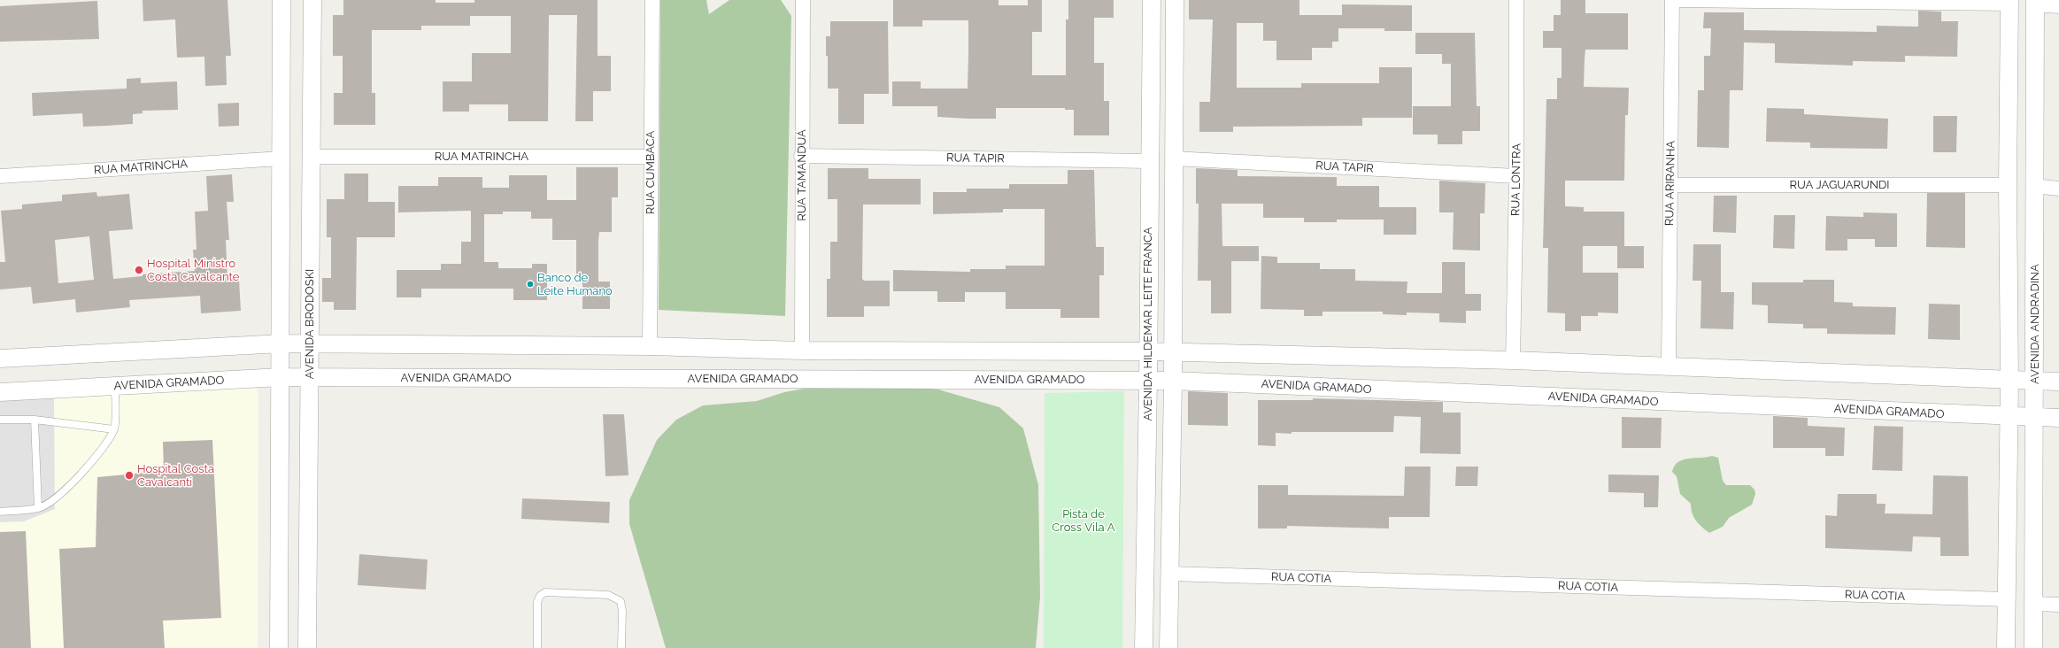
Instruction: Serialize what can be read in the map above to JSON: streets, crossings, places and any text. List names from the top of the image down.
{
  "streets": {
    "street": [
      "RUA MATRINCHA",
      "RUA TAPIR",
      "RUA CUMBACA",
      "RUA TAMANDUÁ",
      "RUA LONTRA",
      "RUA ARIRANHA",
      "RUA JAGUARUNDI",
      "AVENIDA BRODOSKI",
      "AVENIDA HILDEMAR LEITE FRANCA",
      "AVENIDA ANDRADINA",
      "AVENIDA GRAMADO",
      "RUA COTIA"
    ]
  },
  "crossings": [
    ["RUA MATRINCHA", "RUA CUMBACA"],
    ["RUA MATRINCHA", "AVENIDA BRODOSKI"],
    ["RUA TAPIR", "RUA TAMANDUÁ"],
    ["RUA TAPIR", "RUA LONTRA"],
    ["RUA TAPIR", "AVENIDA HILDEMAR LEITE FRANCA"],
    ["RUA ARIRANHA", "RUA JAGUARUNDI"],
    ["AVENIDA BRODOSKI", "AVENIDA GRAMADO"],
    ["AVENIDA HILDEMAR LEITE FRANCA", "AVENIDA GRAMADO"],
    ["AVENIDA ANDRADINA", "AVENIDA GRAMADO"]
  ],
  "parks": ["Pista de Cross Vila A"],
  "places": ["Hospital Ministro Costa Cavalcante", "Banco de Leite Humano", "Hospital Costa Cavalcanti"]
}
